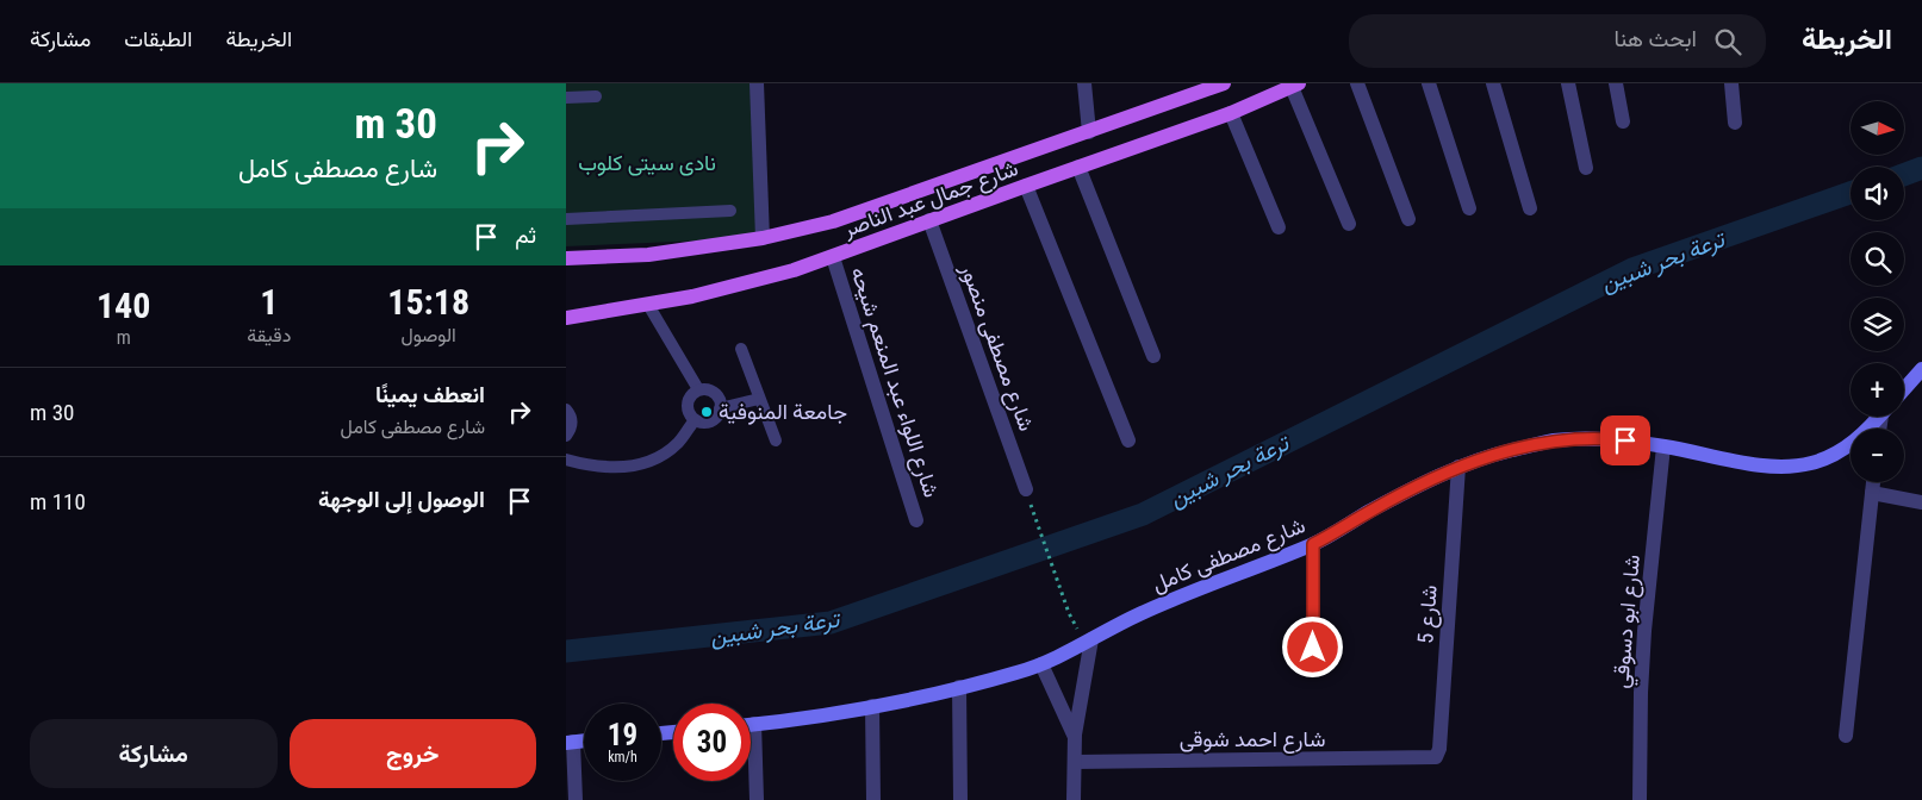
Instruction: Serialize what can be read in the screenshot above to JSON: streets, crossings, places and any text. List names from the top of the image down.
{
  "streets": {
    "main road": ["شارع جمال عبد الناصر", "شارع مصطفى كامل"],
    "street": [
      "شارع مصطفى منصور",
      "شارع اللواء عبد المنعم شيحه",
      "شارع 5",
      "شارع ابو دسوقي",
      "شارع احمد شوقى"
    ]
  },
  "crossings": [
    ["شارع جمال عبد الناصر", "شارع مصطفى منصور"],
    ["شارع جمال عبد الناصر", "شارع اللواء عبد المنعم شيحه"],
    ["شارع مصطفى كامل", "شارع 5"],
    ["شارع مصطفى كامل", "شارع ابو دسوقي"],
    ["شارع 5", "شارع احمد شوقى"]
  ],
  "water": ["ترعة بحر شبين"],
  "parks": ["نادى سيتى كلوب"],
  "places": ["جامعة المنوفية"],
  "north": "right",
  "page": {
    "header": "الخريطة",
    "search": "ابحث هنا",
    "nav": ["الخريطة", "الطبقات", "مشاركة"],
    "turn": ["30 m", "شارع مصطفى كامل"],
    "map_buttons": ["+", "−"],
    "then": "ثم",
    "eta": [
      "15:18",
      "الوصول",
      "1",
      "دقيقة",
      "140",
      "m"
    ],
    "list": [
      {
        "name": "انعطف يمينًا",
        "note": "شارع مصطفى كامل",
        "value": "30 m"
      },
      {
        "name": "الوصول إلى الوجهة",
        "value": "110 m"
      }
    ],
    "speed": "19 km/h",
    "limit": "30",
    "buttons": ["خروج", "مشاركة"]
  }
}
